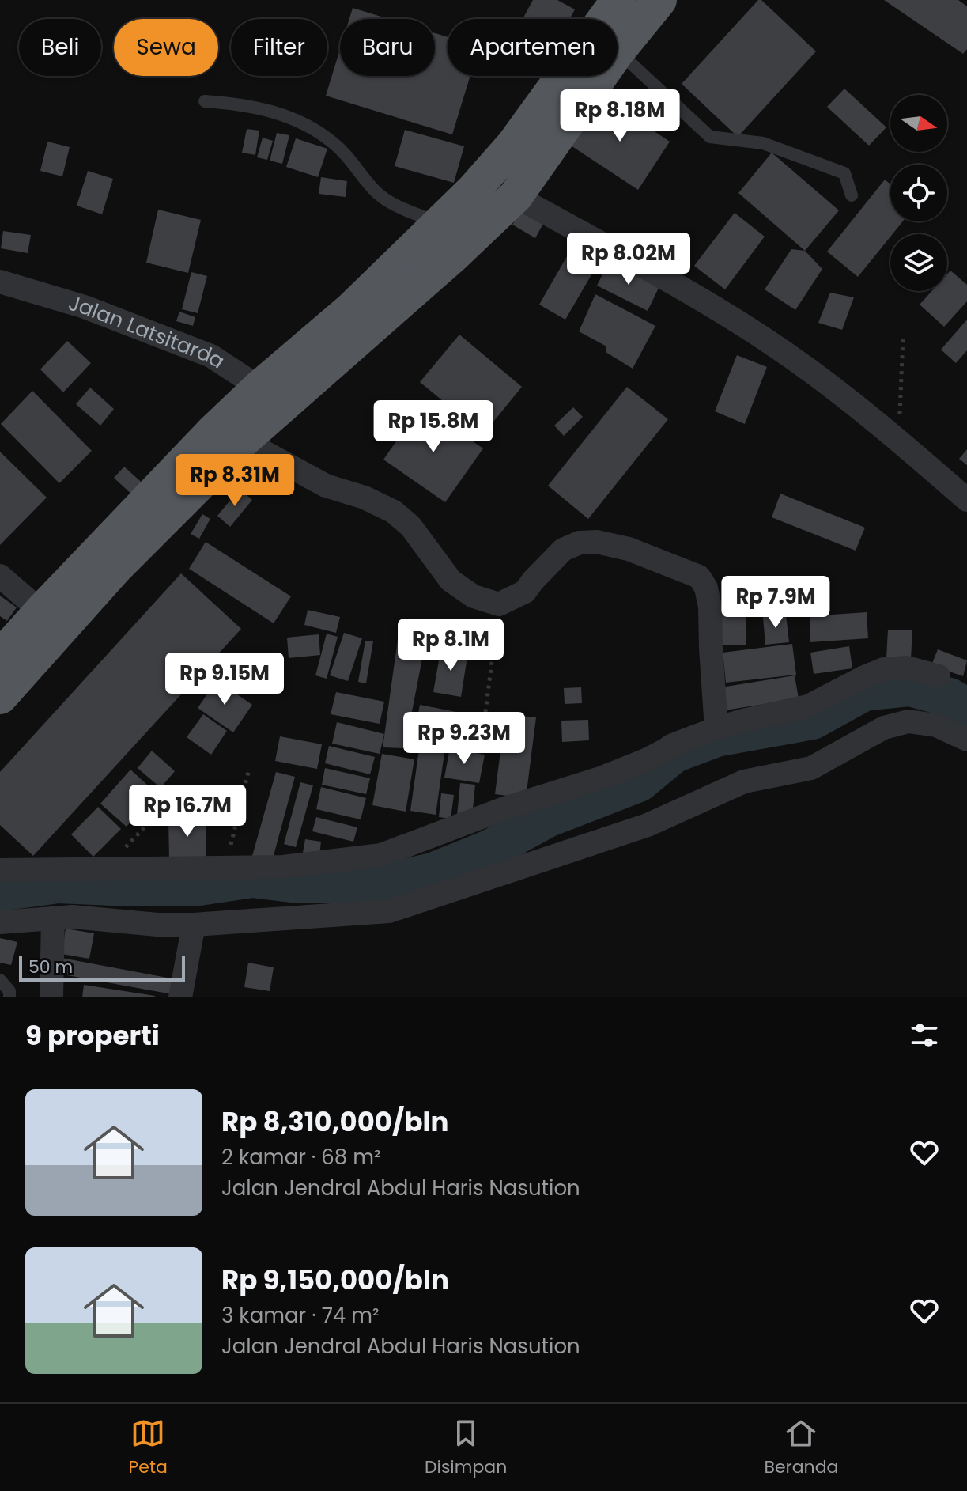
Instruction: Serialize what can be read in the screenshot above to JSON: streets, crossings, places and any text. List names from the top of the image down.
{
  "streets": {
    "street": ["Jalan Latsitarda"]
  },
  "scale_bar": "50 m",
  "north": "right",
  "page": {
    "chip": [
      "Beli",
      "Sewa",
      "Filter",
      "Baru",
      "Apartemen"
    ],
    "price": [
      "Rp 8.18M",
      "Rp 8.02M",
      "Rp 15.8M",
      "Rp 8.31M",
      "Rp 7.9M",
      "Rp 8.1M",
      "Rp 9.15M",
      "Rp 9.23M",
      "Rp 16.7M"
    ],
    "scale": "50 m",
    "heading": "9 properti",
    "list": [
      {
        "name": "Rp 8,310,000/bln",
        "note": "2 kamar · 68 m² · Jalan Jendral Abdul Haris Nasution"
      },
      {
        "name": "Rp 9,150,000/bln",
        "note": "3 kamar · 74 m² · Jalan Jendral Abdul Haris Nasution"
      }
    ],
    "tabs": ["Peta", "Disimpan", "Beranda"]
  }
}
